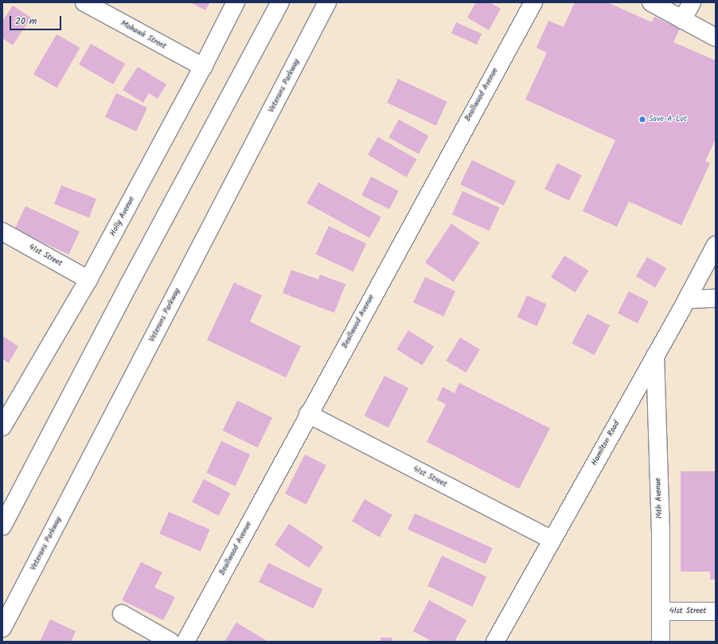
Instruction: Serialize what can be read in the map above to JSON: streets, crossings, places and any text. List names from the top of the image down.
{
  "streets": {
    "street": [
      "Mohawk Street",
      "Veterans Parkway",
      "Beallwood Avenue",
      "Holly Avenue",
      "41st Street",
      "Hamilton Road",
      "14th Avenue"
    ]
  },
  "crossings": [
    ["Mohawk Street", "Holly Avenue"],
    ["Beallwood Avenue", "41st Street"],
    ["Holly Avenue", "41st Street"],
    ["41st Street", "Hamilton Road"],
    ["41st Street", "14th Avenue"],
    ["Hamilton Road", "14th Avenue"]
  ],
  "places": ["Save-A-Lot"],
  "scale_bar": "20 m"
}
